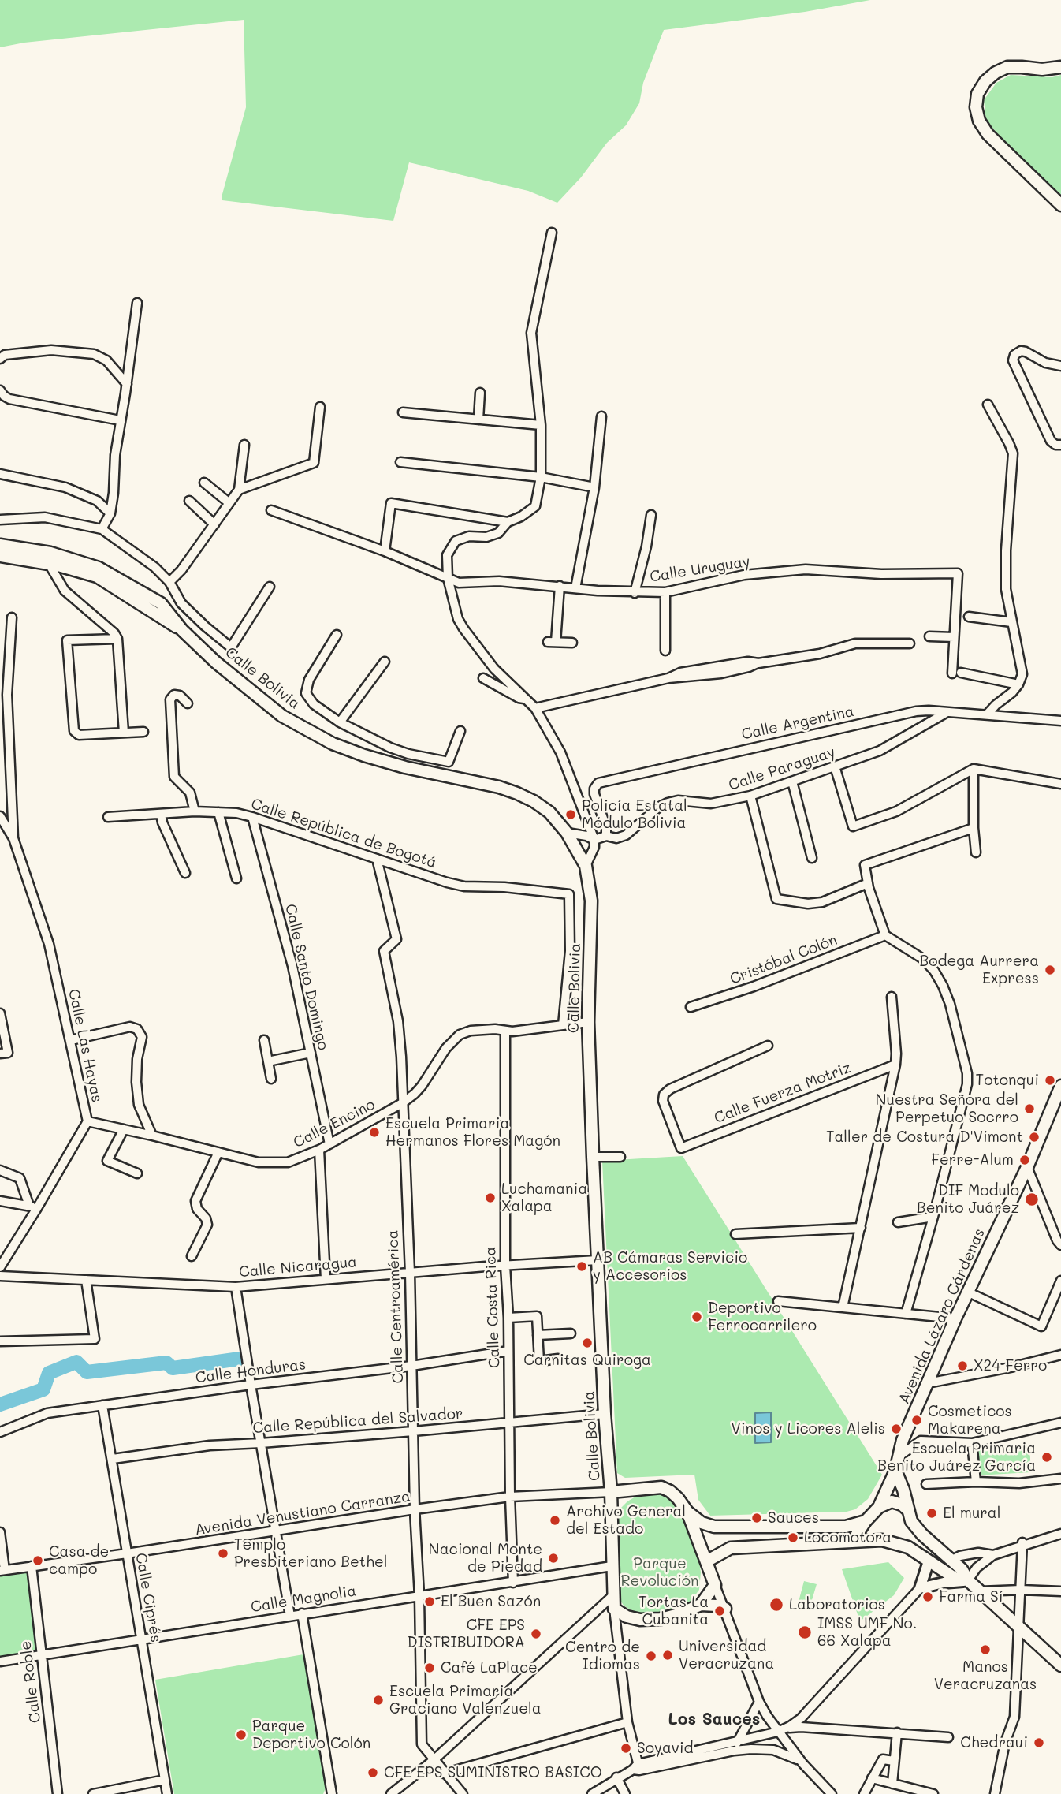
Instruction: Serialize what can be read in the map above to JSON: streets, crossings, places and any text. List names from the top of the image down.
{
  "streets": {
    "main road": ["Calle Bolivia", "Avenida Lázaro Cárdenas"],
    "street": [
      "Calle Uruguay",
      "Calle Argentina",
      "Calle Paraguay",
      "Calle República de Bogotá",
      "Cristóbal Colón",
      "Calle Santo Domingo",
      "Calle Las Hayas",
      "Calle Fuerza Motriz",
      "Calle Encino",
      "Calle Nicaragua",
      "Calle Centroamérica",
      "Calle Costa Rica",
      "Calle Honduras",
      "Calle República del Salvador",
      "Avenida Venustiano Carranza",
      "Calle Ciprés",
      "Calle Magnolia",
      "Calle Roble"
    ]
  },
  "crossings": [
    ["Calle Bolivia", "Calle Encino"],
    ["Calle Bolivia", "Calle Nicaragua"],
    ["Calle Bolivia", "Calle República del Salvador"],
    ["Calle Bolivia", "Avenida Venustiano Carranza"],
    ["Calle Bolivia", "Calle Magnolia"],
    ["Calle Argentina", "Calle Paraguay"],
    ["Calle República de Bogotá", "Calle Santo Domingo"],
    ["Calle República de Bogotá", "Calle Encino"],
    ["Calle República de Bogotá", "Calle Centroamérica"],
    ["Calle Santo Domingo", "Calle Encino"],
    ["Calle Las Hayas", "Calle Encino"],
    ["Calle Encino", "Calle Centroamérica"],
    ["Calle Encino", "Calle Costa Rica"],
    ["Calle Nicaragua", "Calle Centroamérica"],
    ["Calle Nicaragua", "Calle Costa Rica"],
    ["Calle Centroamérica", "Calle Honduras"],
    ["Calle Centroamérica", "Calle República del Salvador"],
    ["Calle Centroamérica", "Avenida Venustiano Carranza"],
    ["Calle Centroamérica", "Calle Magnolia"],
    ["Calle Costa Rica", "Calle Honduras"],
    ["Calle Costa Rica", "Calle República del Salvador"],
    ["Calle Costa Rica", "Avenida Venustiano Carranza"],
    ["Calle Costa Rica", "Calle Magnolia"],
    ["Calle Honduras", "Calle Ciprés"],
    ["Calle República del Salvador", "Calle Ciprés"],
    ["Avenida Venustiano Carranza", "Calle Ciprés"],
    ["Avenida Venustiano Carranza", "Calle Roble"],
    ["Calle Ciprés", "Calle Magnolia"],
    ["Calle Magnolia", "Calle Roble"]
  ],
  "districts": ["Los Sauces"],
  "parks": ["Parque Revolución"],
  "places": [
    "Policía Estatal Módulo Bolivia",
    "Bodega Aurrera Express",
    "Totonqui",
    "Nuestra Señora del Perpetuo Socrro",
    "Escuela Primaria Hermanos Flores Magón",
    "Taller de Costura D'Vimont",
    "Ferre-Alum",
    "Luchamania Xalapa",
    "DIF Modulo Benito Juárez",
    "AB Cámaras Servicio y Accesorios",
    "Deportivo Ferrocarrilero",
    "Carnitas Quiroga",
    "X24 Ferro",
    "Cosmeticos Makarena",
    "Vinos y Licores Alelis",
    "Escuela Primaria Benito Juárez García",
    "El mural",
    "Sauces",
    "Archivo General del Estado",
    "Locomotora",
    "Templo Presbiteriano Bethel",
    "Nacional Monte de Piedad",
    "Casa de campo",
    "Farma Sí",
    "El Buen Sazón",
    "Laboratorios",
    "Tortas La Cubanita",
    "IMSS UMF No. 66 Xalapa",
    "CFE EPS DISTRIBUIDORA",
    "Manos Veracruzanas",
    "Universidad Veracruzana",
    "Centro de Idiomas",
    "Café LaPlace",
    "Escuela Primaria Graciano Valenzuela",
    "Parque Deportivo Colón",
    "Chedraui",
    "Soyavid",
    "CFE EPS SUMINISTRO BASICO"
  ]
}
